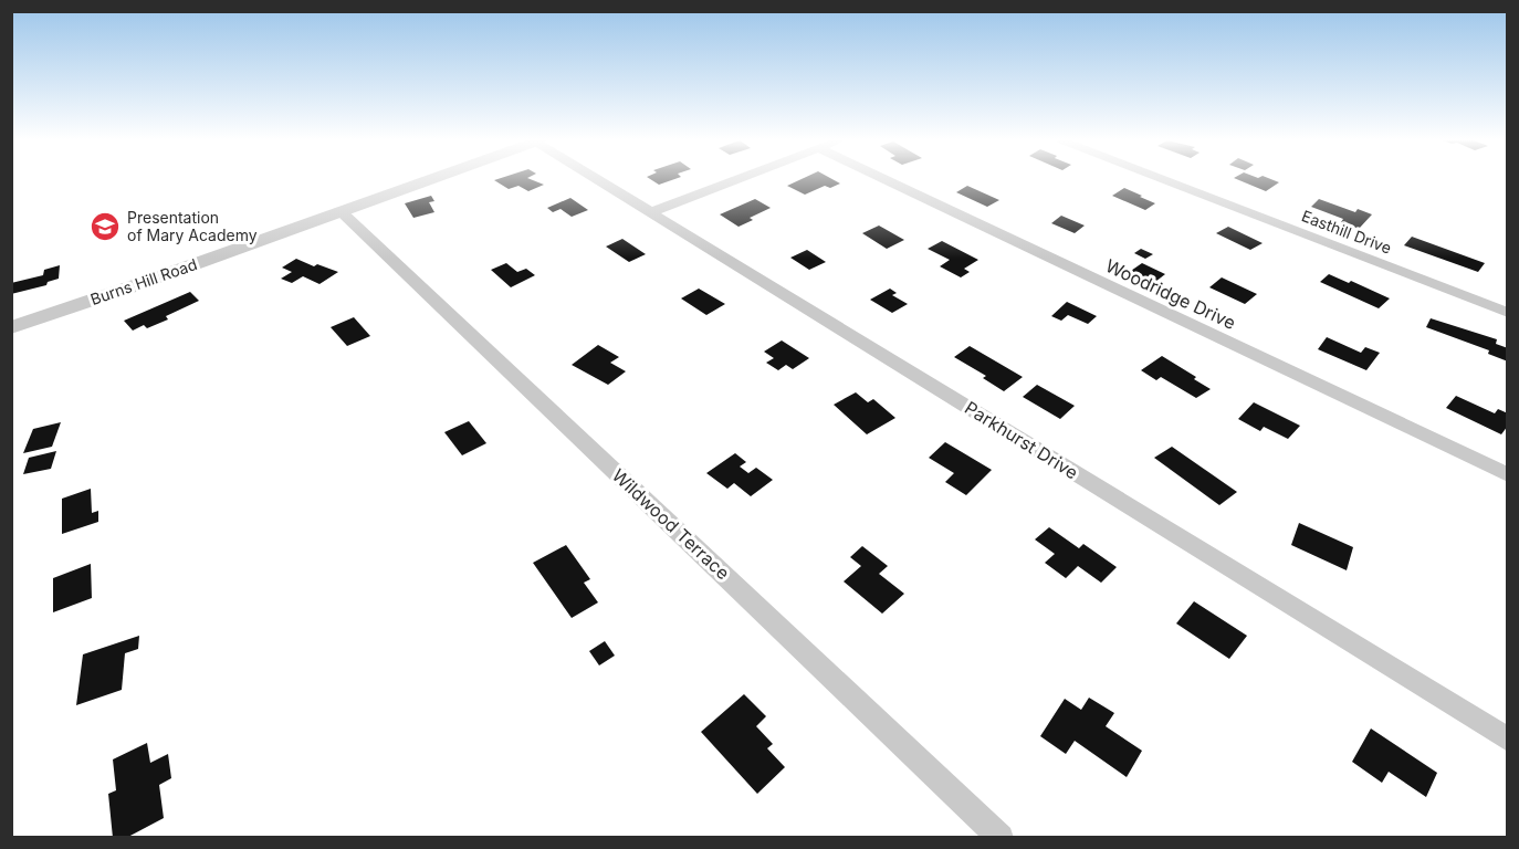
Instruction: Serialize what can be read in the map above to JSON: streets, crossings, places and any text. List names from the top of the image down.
{
  "streets": {
    "street": [
      "Easthill Drive",
      "Burns Hill Road",
      "Woodridge Drive",
      "Parkhurst Drive",
      "Wildwood Terrace"
    ]
  },
  "crossings": [
    ["Burns Hill Road", "Wildwood Terrace"]
  ],
  "places": {
    "school or university": ["Presentation of Mary Academy"]
  }
}
